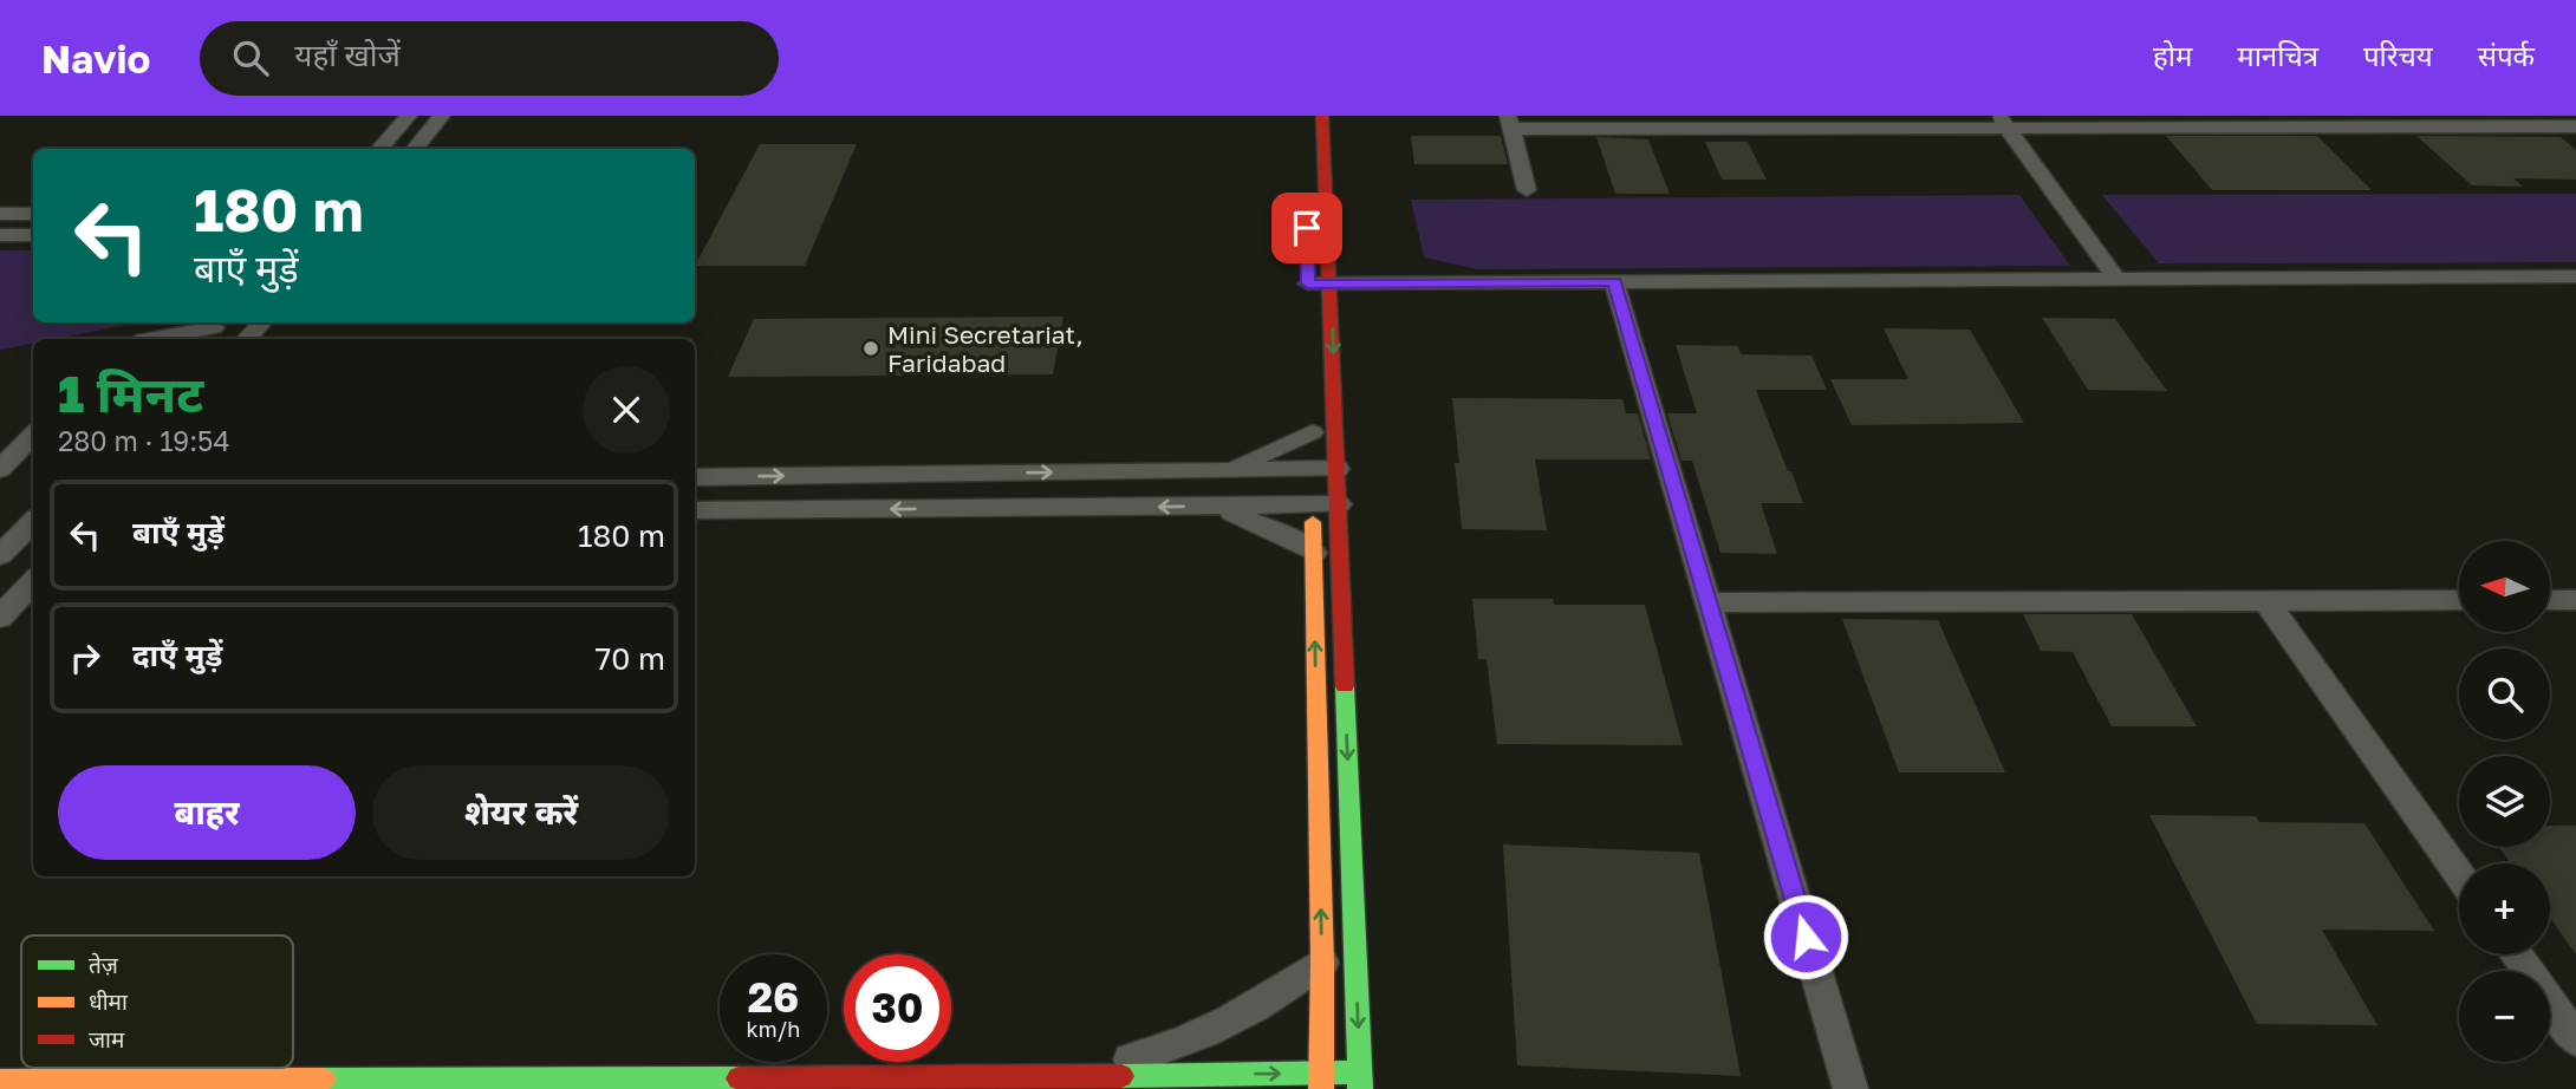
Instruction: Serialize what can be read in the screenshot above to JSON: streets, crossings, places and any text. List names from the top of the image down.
{
  "places": ["Mini Secretariat, Faridabad"],
  "legend": ["तेज़", "धीमा", "जाम"],
  "north": "left",
  "page": {
    "header": "Navio",
    "search": "यहाँ खोजें",
    "nav": [
      "होम",
      "मानचित्र",
      "परिचय",
      "संपर्क"
    ],
    "turn": ["180 m", "बाएँ मुड़ें"],
    "heading": ["1 मिनट", "280 m · 19:54"],
    "list": [
      {
        "name": "बाएँ मुड़ें",
        "value": "180 m"
      },
      {
        "name": "दाएँ मुड़ें",
        "value": "70 m"
      }
    ],
    "map_buttons": ["+", "−"],
    "buttons": ["बाहर", "शेयर करें"],
    "speed": "26 km/h",
    "limit": "30"
  }
}
